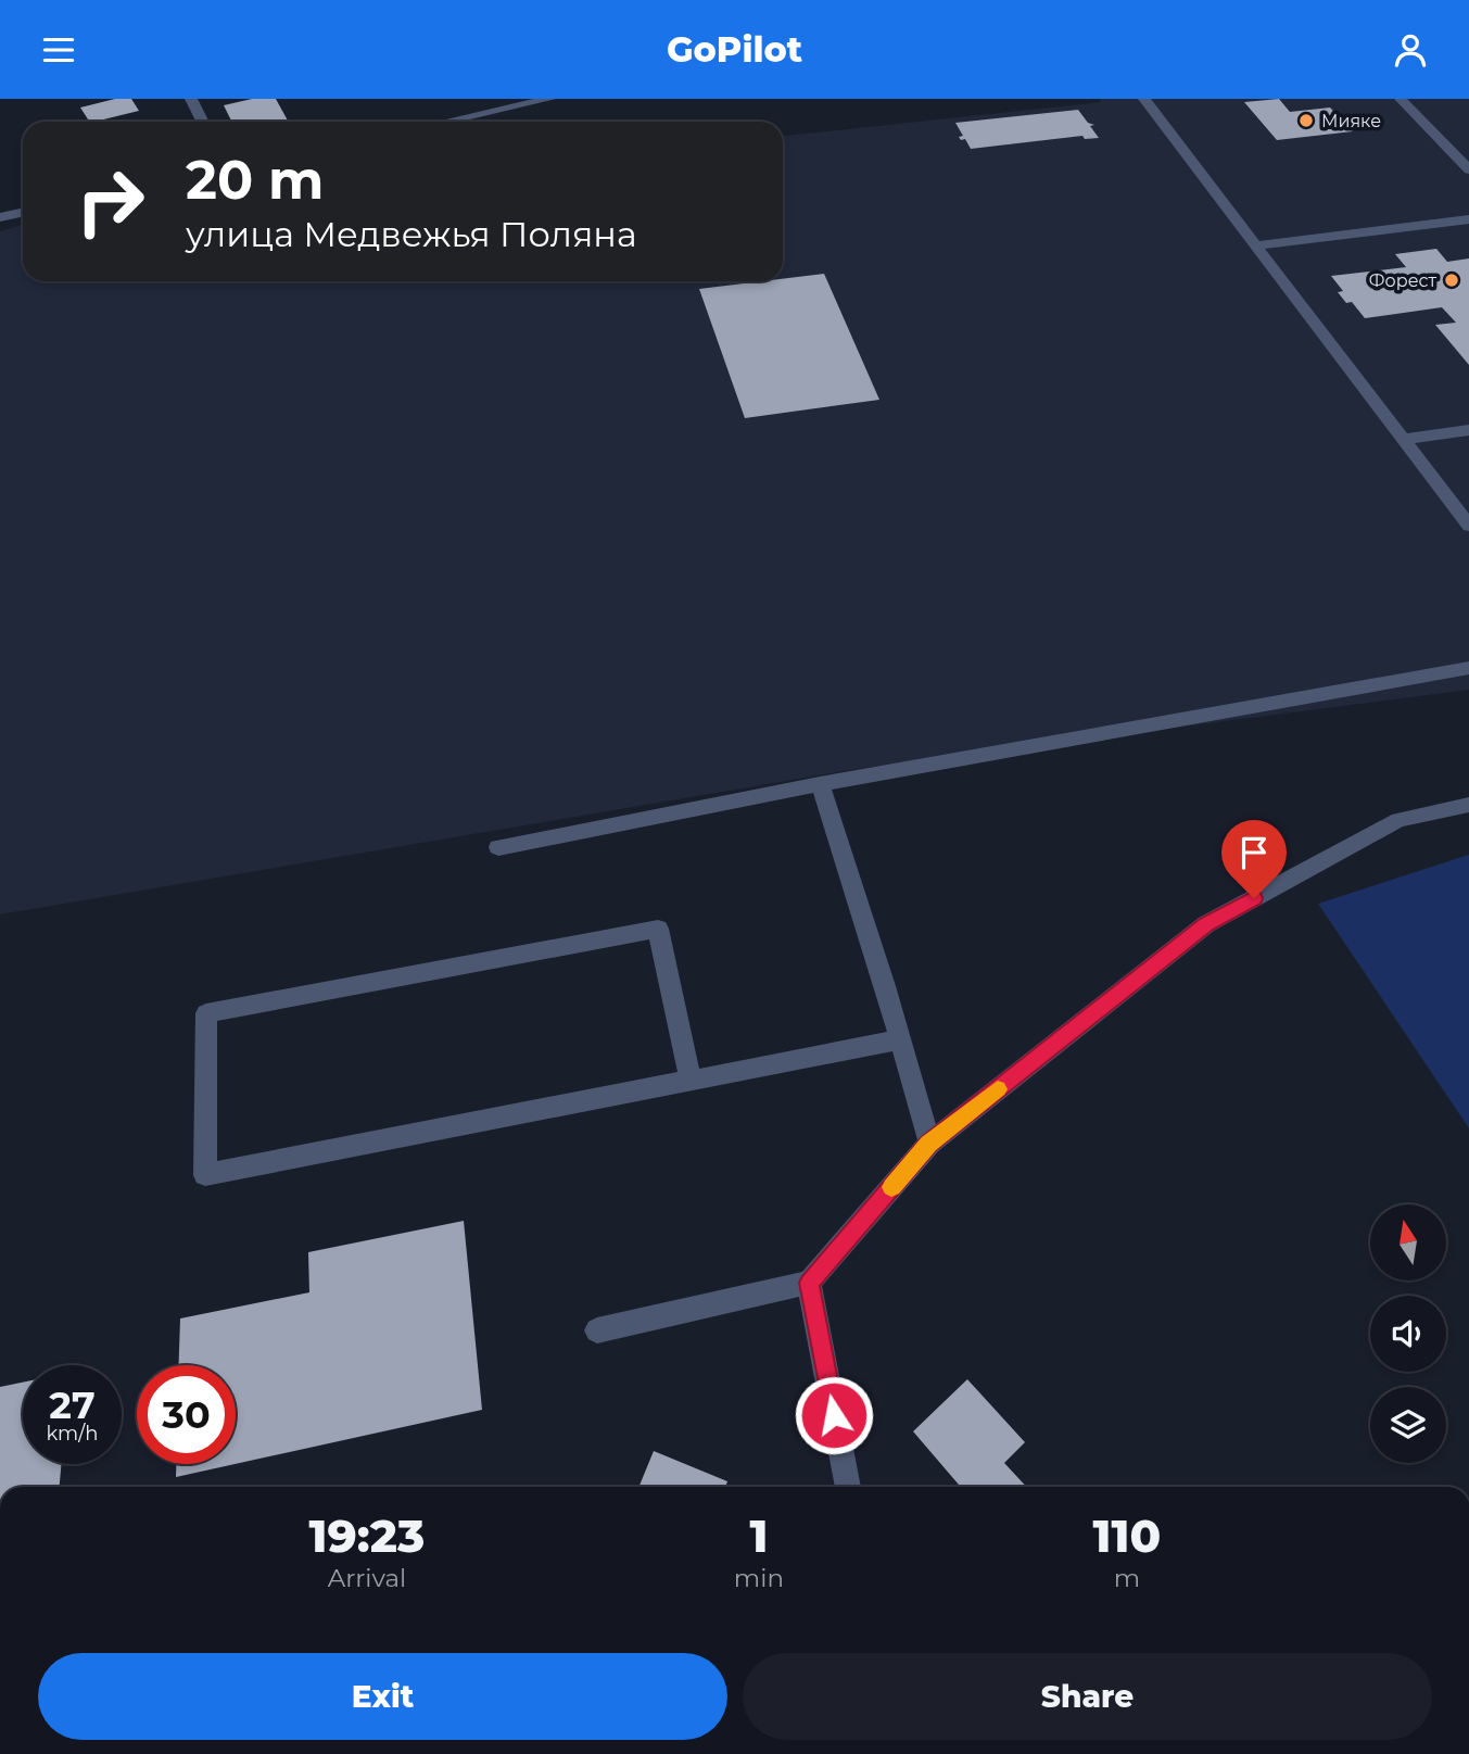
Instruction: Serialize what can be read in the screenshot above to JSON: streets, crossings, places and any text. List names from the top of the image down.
{
  "places": ["Мияке", "Форест"],
  "north": "top",
  "page": {
    "header": "GoPilot",
    "turn": ["20 m", "улица Медвежья Поляна"],
    "speed": "27 km/h",
    "limit": "30",
    "eta": [
      "19:23",
      "Arrival",
      "1",
      "min",
      "110",
      "m"
    ],
    "buttons": ["Exit", "Share"]
  }
}
